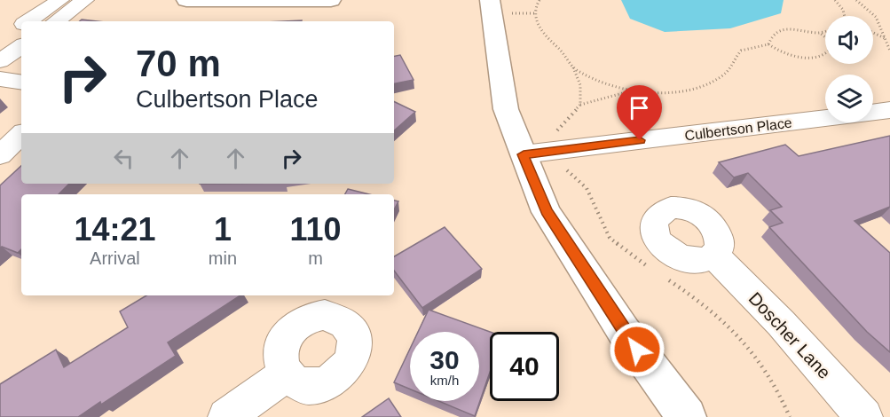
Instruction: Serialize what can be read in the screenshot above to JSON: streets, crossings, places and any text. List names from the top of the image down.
{
  "streets": {
    "street": ["Culbertson Place", "Doscher Lane"]
  },
  "page": {
    "turn": ["70 m", "Culbertson Place"],
    "eta": [
      "14:21",
      "Arrival",
      "1",
      "min",
      "110",
      "m"
    ],
    "speed": "30 km/h",
    "limit": "40"
  }
}
